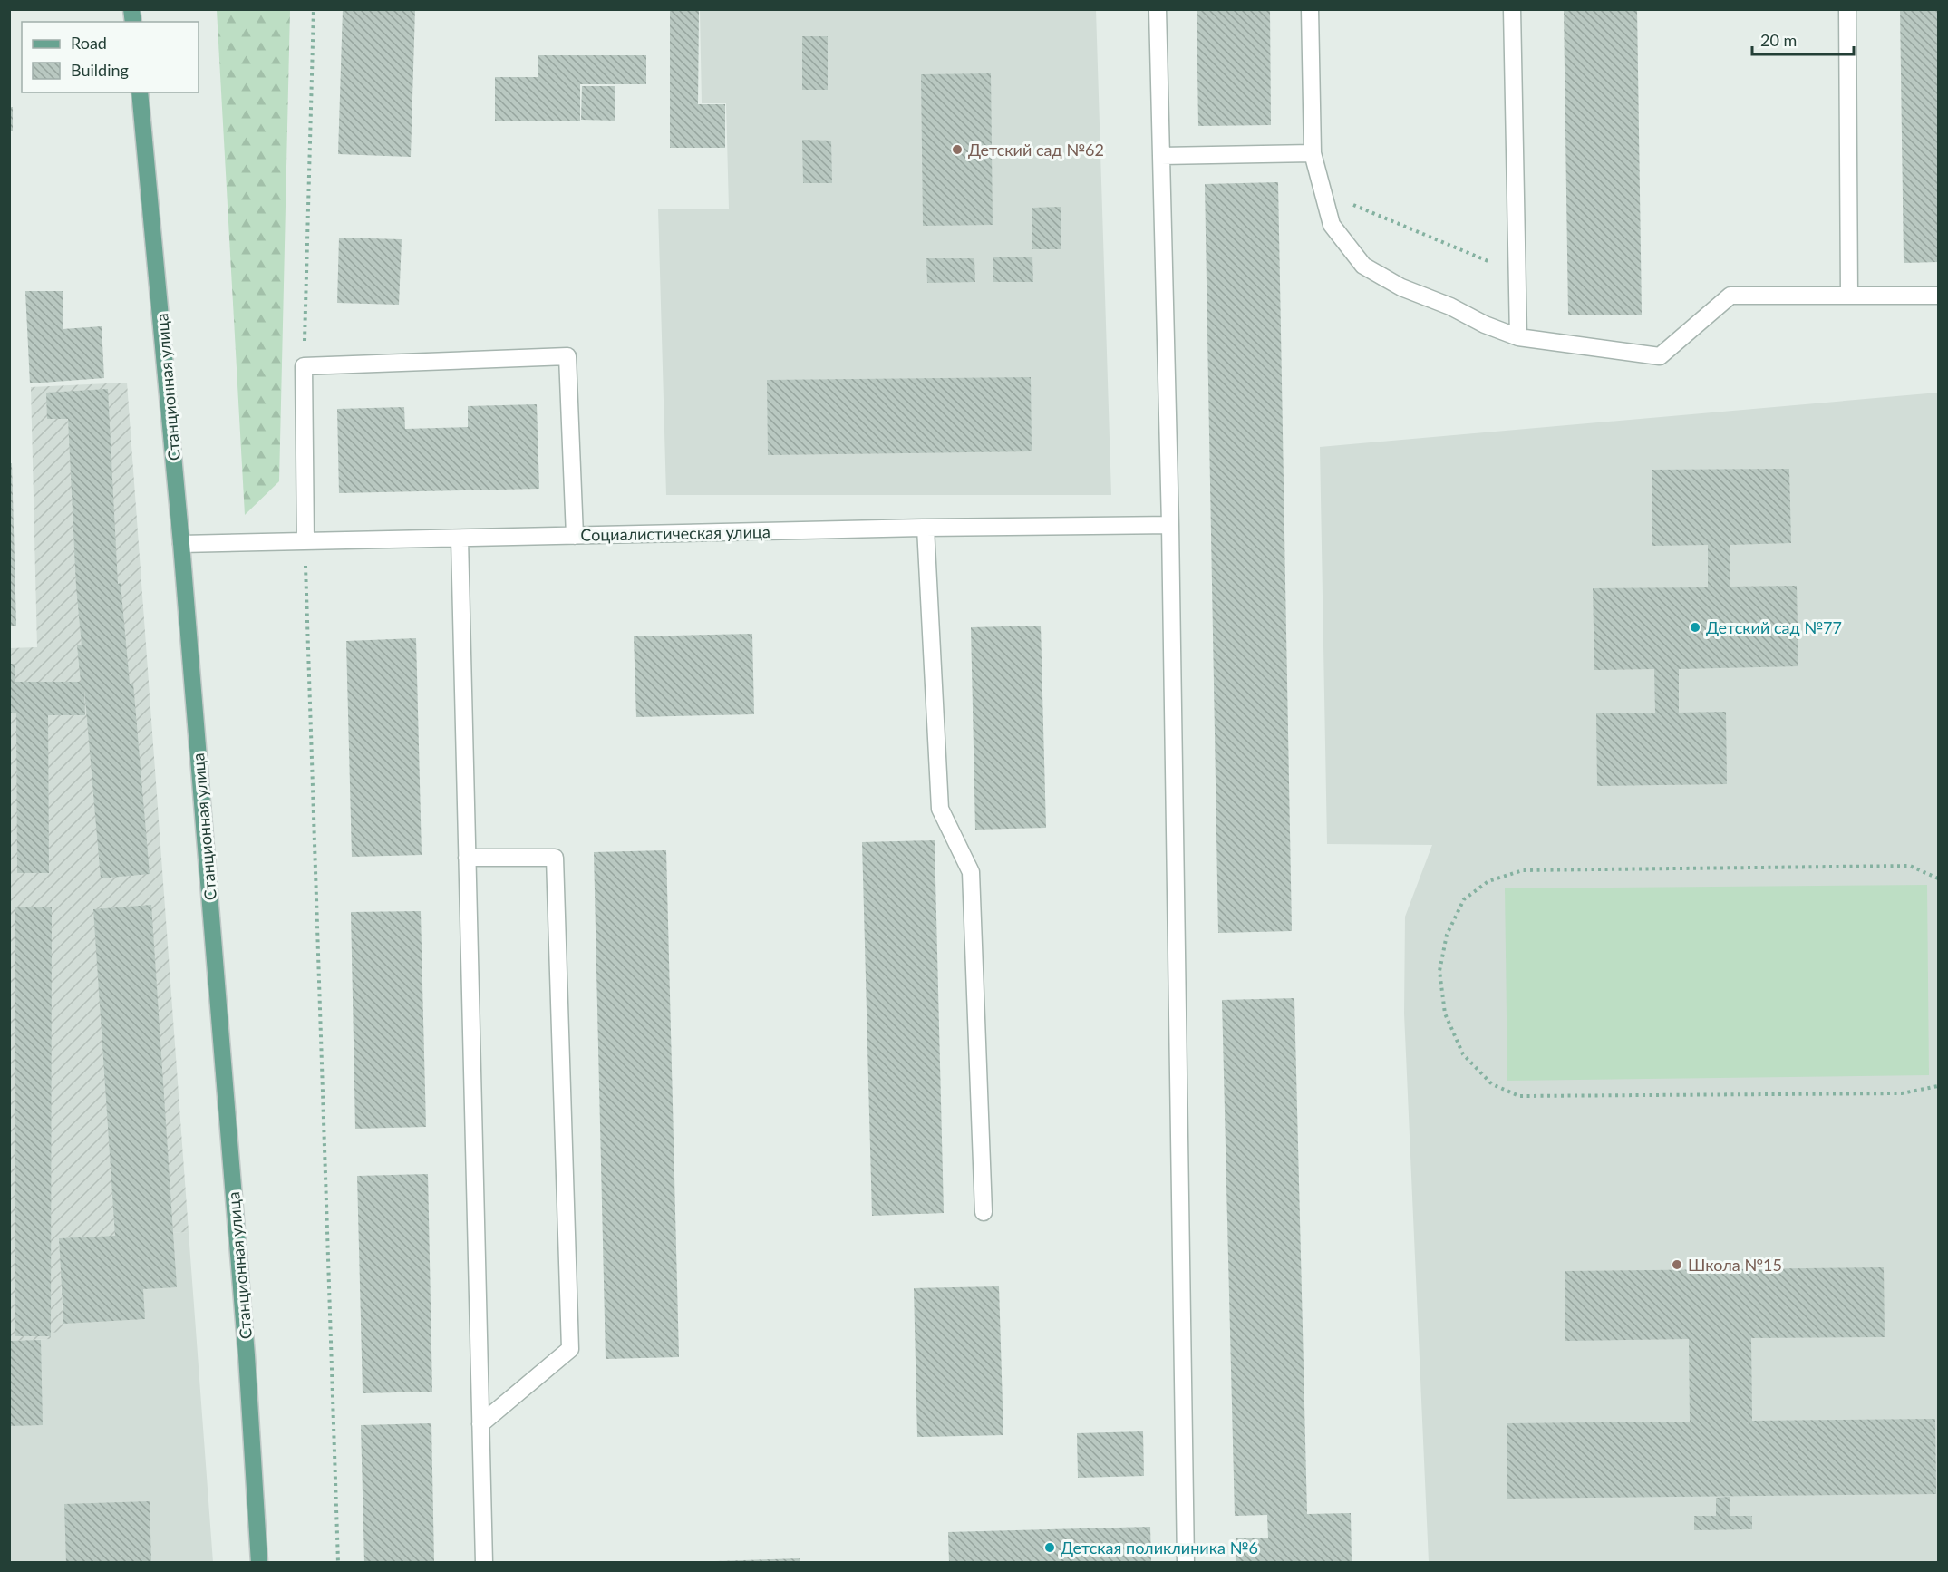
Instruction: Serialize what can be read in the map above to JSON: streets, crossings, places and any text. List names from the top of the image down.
{
  "streets": {
    "main road": ["Станционная улица"],
    "street": ["Социалистическая улица"]
  },
  "crossings": [
    ["Станционная улица", "Социалистическая улица"]
  ],
  "places": [
    "Детский сад №62",
    "Детский сад №77",
    "Школа №15",
    "Детская поликлиника №6"
  ],
  "legend": ["Road", "Building"],
  "scale_bar": "20 m"
}
